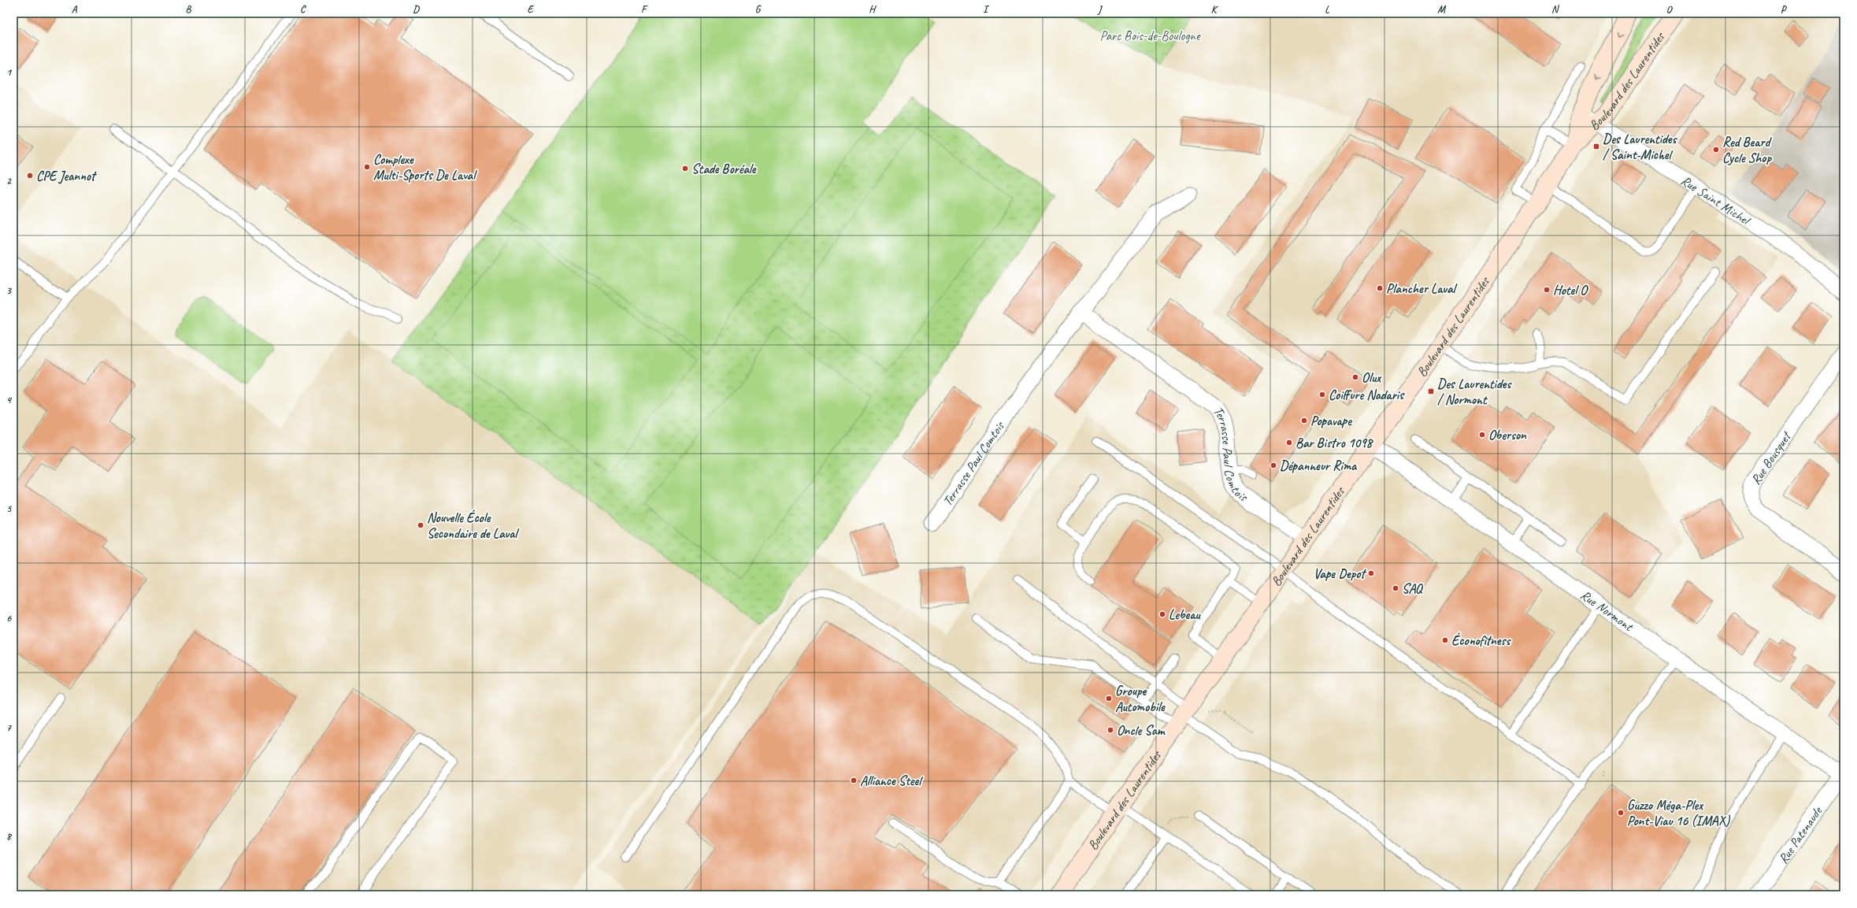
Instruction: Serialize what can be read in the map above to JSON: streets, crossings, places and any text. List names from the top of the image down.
{
  "streets": {
    "main road": ["Boulevard des Laurentides"],
    "street": [
      "Rue Saint Michel",
      "Terrasse Paul Comtois",
      "Rue Bousquet",
      "Rue Normont",
      "Rue Patenaude"
    ]
  },
  "crossings": [
    ["Boulevard des Laurentides", "Rue Saint Michel"],
    ["Boulevard des Laurentides", "Terrasse Paul Comtois"],
    ["Boulevard des Laurentides", "Rue Normont"],
    ["Rue Normont", "Rue Patenaude"]
  ],
  "parks": ["Parc Bois-de-Boulogne"],
  "places": {
    "transit": ["Des Laurentides / Saint-Michel", "Des Laurentides / Normont"],
    "other": [
      "Red Beard Cycle Shop",
      "Complexe Multi-Sports De Laval",
      "Stade Boréale",
      "CPE Jeannot",
      "Plancher Laval",
      "Hotel O",
      "Olux",
      "Coiffure Nadaris",
      "Popavape",
      "Oberson",
      "Bar Bistro 1098",
      "Dépanneur Rima",
      "Nouvelle École Secondaire de Laval",
      "Vape Depot",
      "SAQ",
      "Lebeau",
      "Éconofitness",
      "Groupe Automobile",
      "Oncle Sam",
      "Alliance Steel",
      "Guzzo Méga-Plex Pont-Viau 16 (IMAX)"
    ]
  },
  "grid": {
    "columns": [
      "A",
      "B",
      "C",
      "D",
      "E",
      "F",
      "G",
      "H",
      "I",
      "J",
      "K",
      "L",
      "M",
      "N",
      "O",
      "P"
    ],
    "rows": [
      "1",
      "2",
      "3",
      "4",
      "5",
      "6",
      "7",
      "8"
    ]
  }
}
